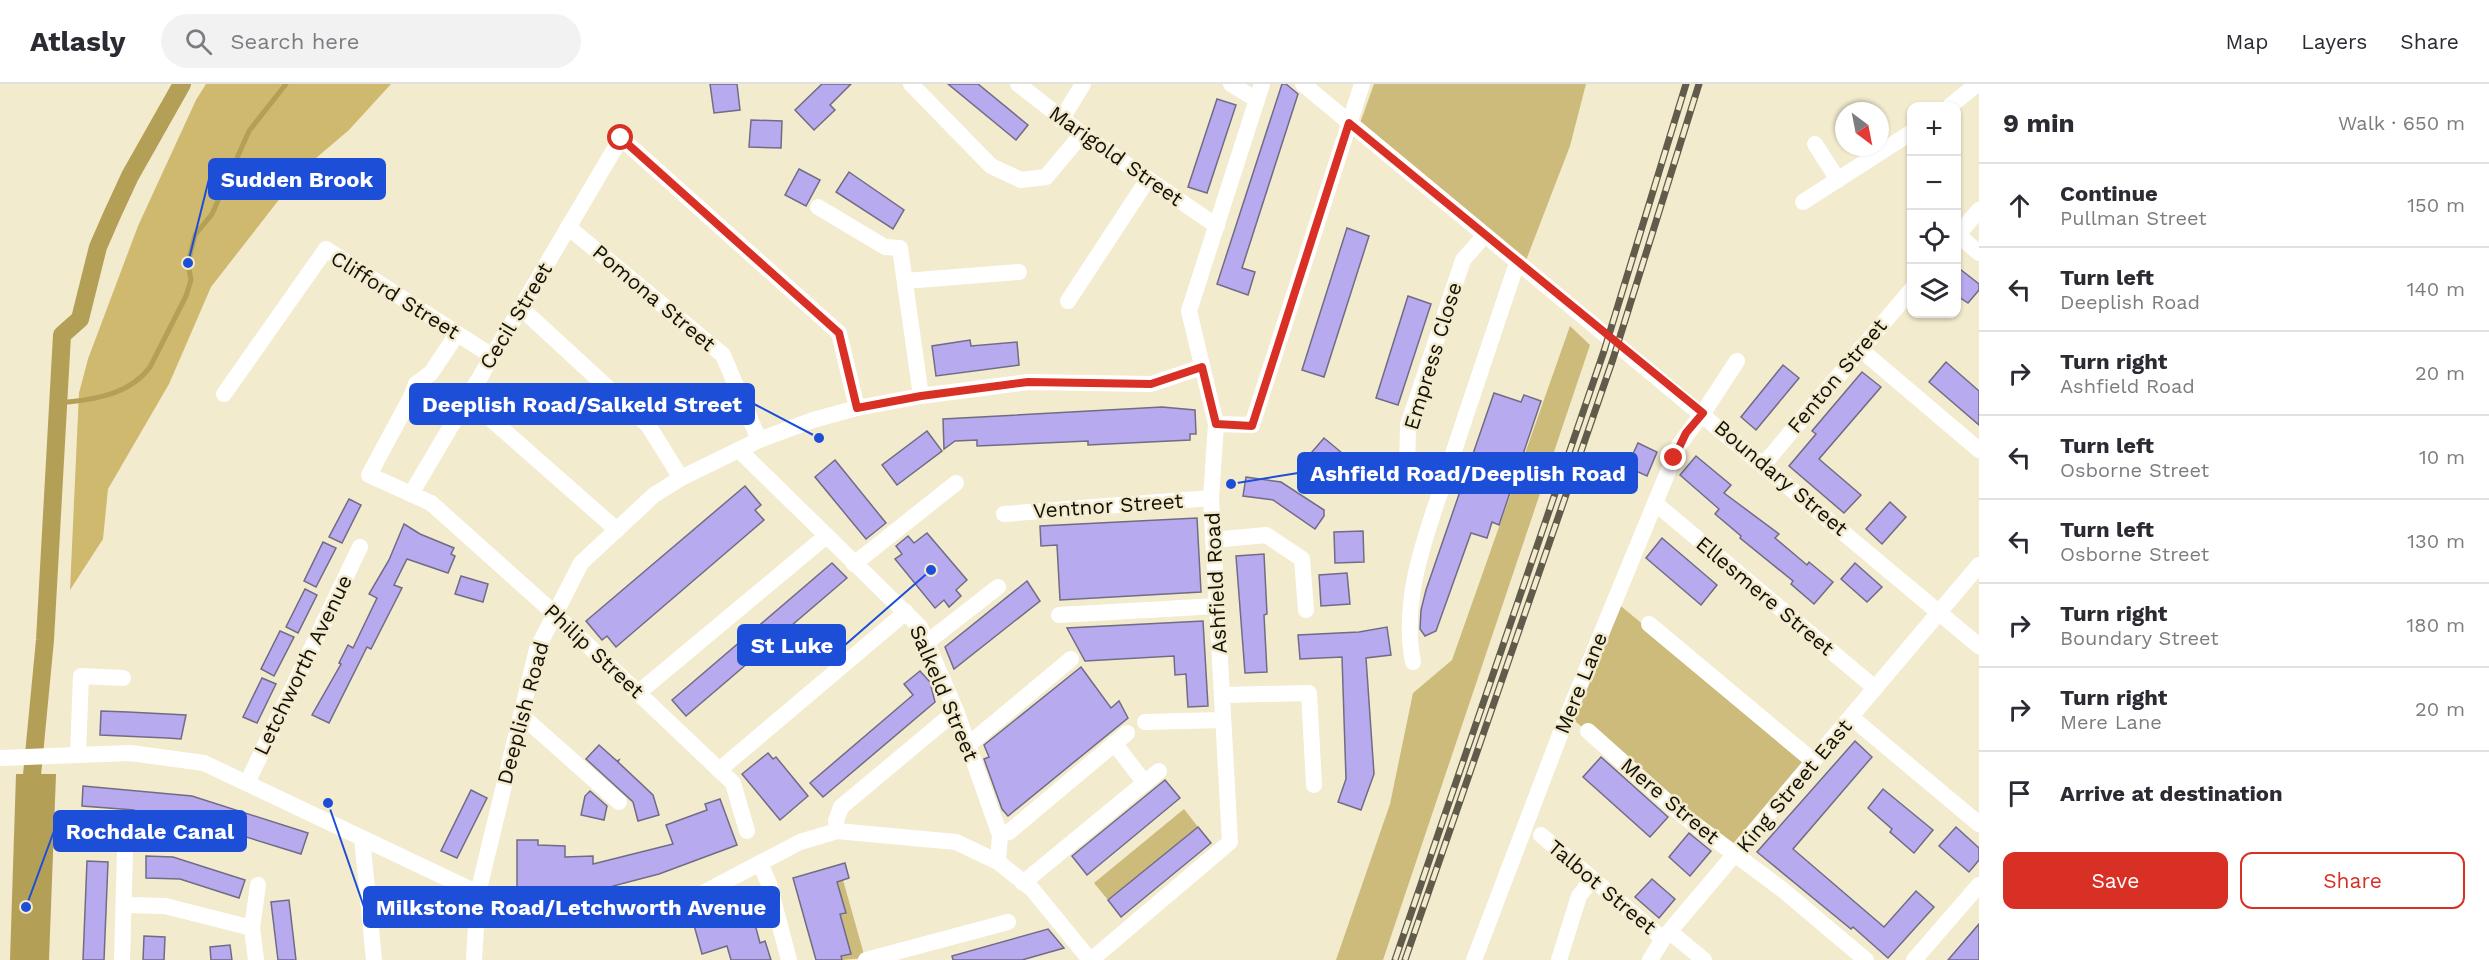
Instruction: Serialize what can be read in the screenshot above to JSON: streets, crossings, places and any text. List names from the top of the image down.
{
  "streets": {
    "street": [
      "Marigold Street",
      "Clifford Street",
      "Pomona Street",
      "Cecil Street",
      "Empress Close",
      "Fenton Street",
      "Boundary Street",
      "Ventnor Street",
      "Ashfield Road",
      "Ellesmere Street",
      "Philip Street",
      "Letchworth Avenue",
      "Mere Lane",
      "Salkeld Street",
      "Deeplish Road",
      "King Street East",
      "Mere Street",
      "Talbot Street"
    ]
  },
  "crossings": [
    ["Marigold Street", "Ashfield Road"],
    ["Clifford Street", "Cecil Street"],
    ["Clifford Street", "Philip Street"],
    ["Pomona Street", "Cecil Street"],
    ["Pomona Street", "Deeplish Road"],
    ["Cecil Street", "Philip Street"],
    ["Cecil Street", "Deeplish Road"],
    ["Empress Close", "Boundary Street"],
    ["Fenton Street", "Boundary Street"],
    ["Boundary Street", "Mere Lane"],
    ["Boundary Street", "King Street East"],
    ["Ventnor Street", "Ashfield Road"],
    ["Ashfield Road", "Deeplish Road"],
    ["Ellesmere Street", "Mere Lane"],
    ["Ellesmere Street", "King Street East"],
    ["Philip Street", "Deeplish Road"],
    ["Salkeld Street", "Deeplish Road"],
    ["King Street East", "Mere Street"],
    ["King Street East", "Talbot Street"]
  ],
  "places": [
    "Sudden Brook",
    "Deeplish Road/Salkeld Street",
    "Ashfield Road/Deeplish Road",
    "St Luke",
    "Milkstone Road/Letchworth Avenue",
    "Rochdale Canal"
  ],
  "north": "bottom right",
  "page": {
    "header": "Atlasly",
    "search": "Search here",
    "nav": ["Map", "Layers", "Share"],
    "heading": ["9 min", "Walk · 650 m"],
    "map_buttons": ["+", "−"],
    "list": [
      ["Continue", "Pullman Street", "150 m"],
      ["Turn left", "Deeplish Road", "140 m"],
      ["Turn right", "Ashfield Road", "20 m"],
      ["Turn left", "Osborne Street", "10 m"],
      ["Turn left", "Osborne Street", "130 m"],
      ["Turn right", "Boundary Street", "180 m"],
      ["Turn right", "Mere Lane", "20 m"],
      "Arrive at destination"
    ],
    "buttons": ["Save", "Share"]
  }
}
